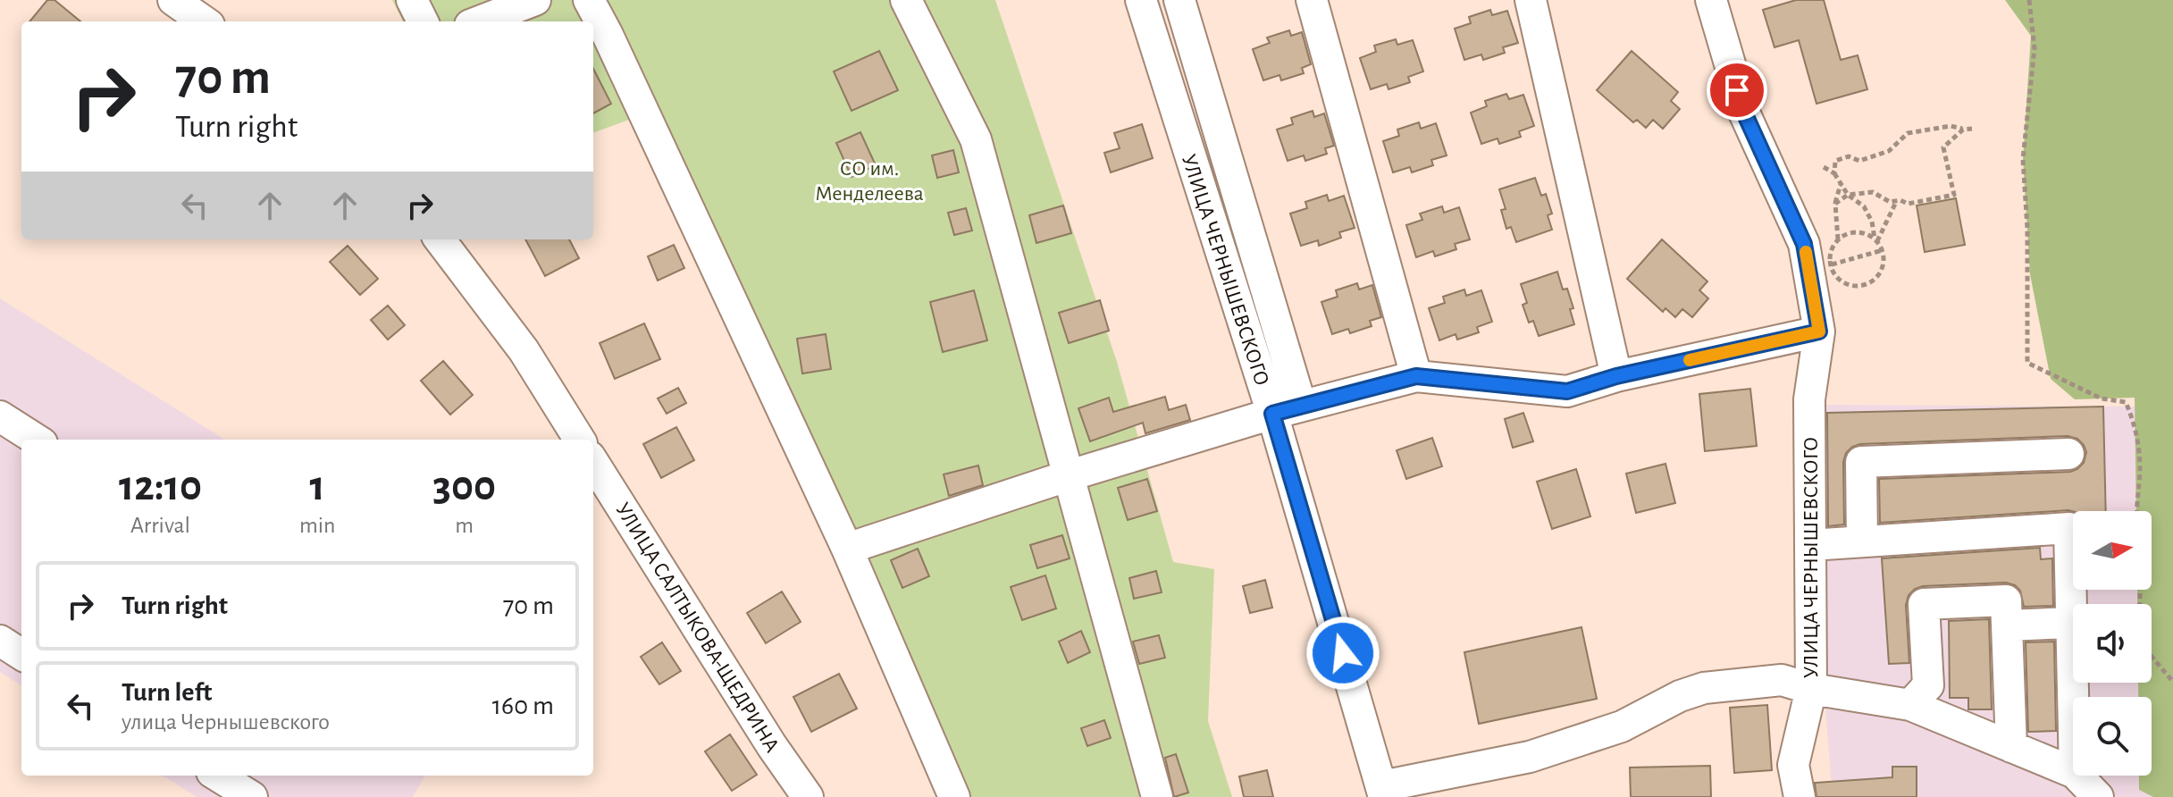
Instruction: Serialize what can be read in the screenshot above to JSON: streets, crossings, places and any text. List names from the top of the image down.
{
  "streets": {
    "street": ["УЛИЦА ЧЕРНЫШЕВСКОГО", "УЛИЦА САЛТЫКОВА-ЩЕДРИНА"]
  },
  "parks": ["СО им. Менделеева"],
  "north": "right",
  "page": {
    "turn": ["70 m", "Turn right"],
    "eta": [
      "12:10",
      "Arrival",
      "1",
      "min",
      "300",
      "m"
    ],
    "list": [
      {
        "name": "Turn right",
        "value": "70 m"
      },
      {
        "name": "Turn left",
        "note": "улица Чернышевского",
        "value": "160 m"
      }
    ]
  }
}
